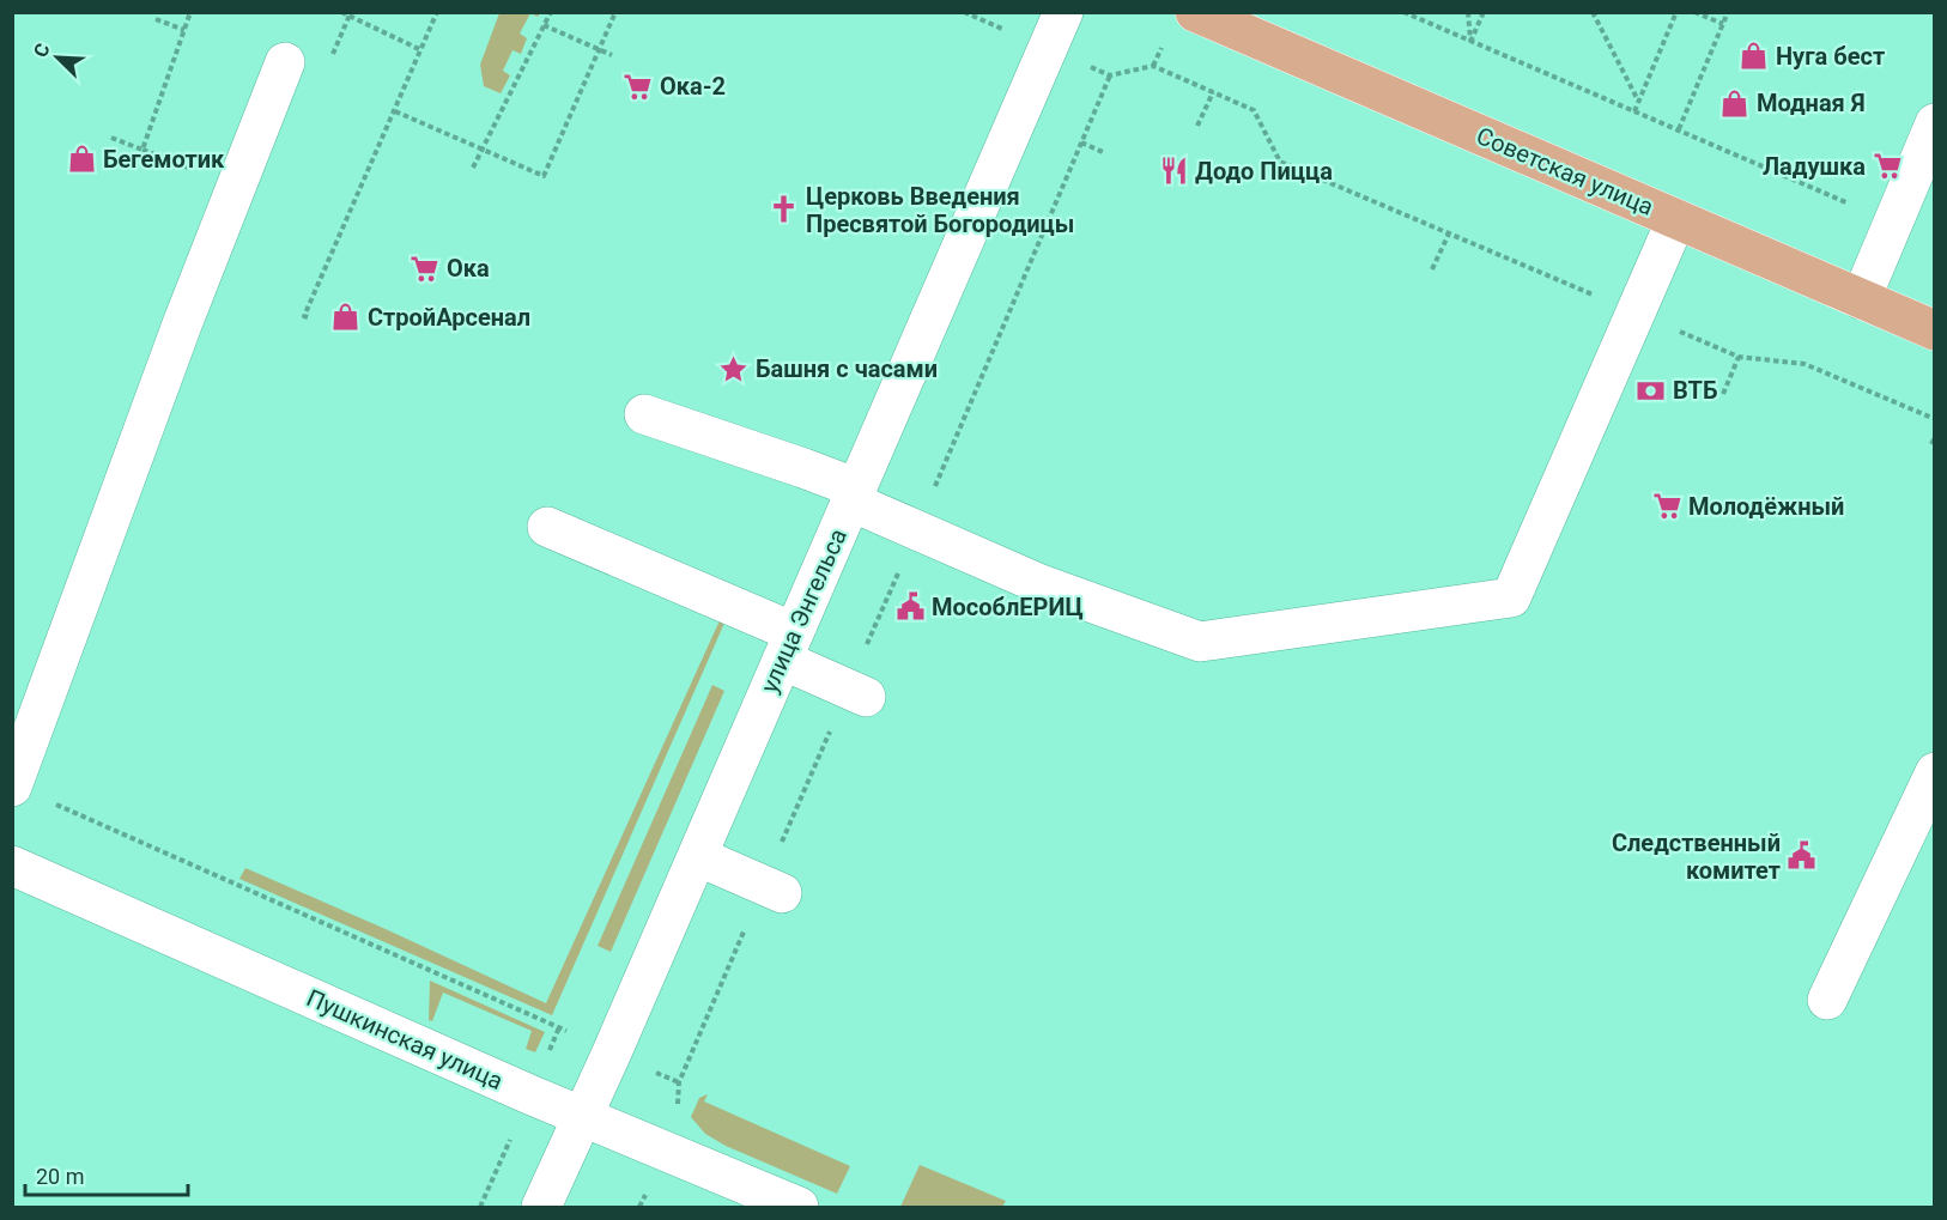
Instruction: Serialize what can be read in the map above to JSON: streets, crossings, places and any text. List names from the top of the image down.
{
  "streets": {
    "main road": ["Советская улица"],
    "street": ["улица Энгельса", "Пушкинская улица"]
  },
  "crossings": [
    ["улица Энгельса", "Пушкинская улица"]
  ],
  "places": {
    "shop": [
      "Нуга бест",
      "Модная Я",
      "Бегемотик",
      "СтройАрсенал"
    ],
    "supermarket": [
      "Ока-2",
      "Ладушка",
      "Ока",
      "Молодёжный"
    ],
    "restaurant": ["Додо Пицца"],
    "church": ["Церковь Введения Пресвятой Богородицы"],
    "place": ["Башня с часами"],
    "bank": ["ВТБ"],
    "public building": ["МособлЕРИЦ", "Следственный комитет"]
  },
  "scale_bar": "20 m",
  "north": "top left"
}
